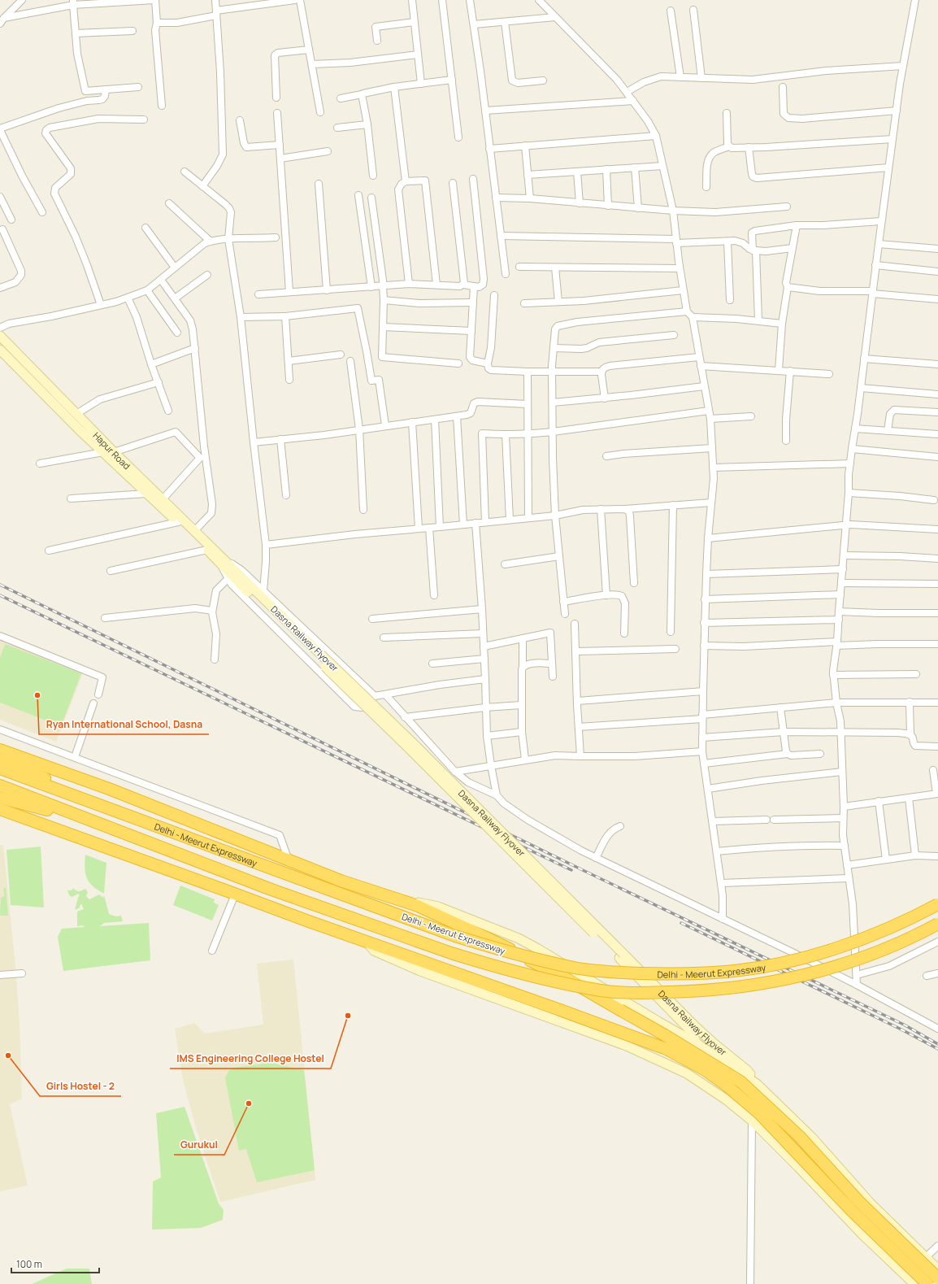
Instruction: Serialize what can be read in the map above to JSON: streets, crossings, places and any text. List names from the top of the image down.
{
  "streets": {
    "highway": ["Delhi - Meerut Expressway"],
    "main road": ["Hapur Road", "Dasna Railway Flyover"]
  },
  "crossings": [
    ["Hapur Road", "Dasna Railway Flyover"]
  ],
  "places": [
    "Ryan International School, Dasna",
    "IMS Engineering College Hostel",
    "Girls Hostel - 2",
    "Gurukul"
  ],
  "scale_bar": "100 m"
}
